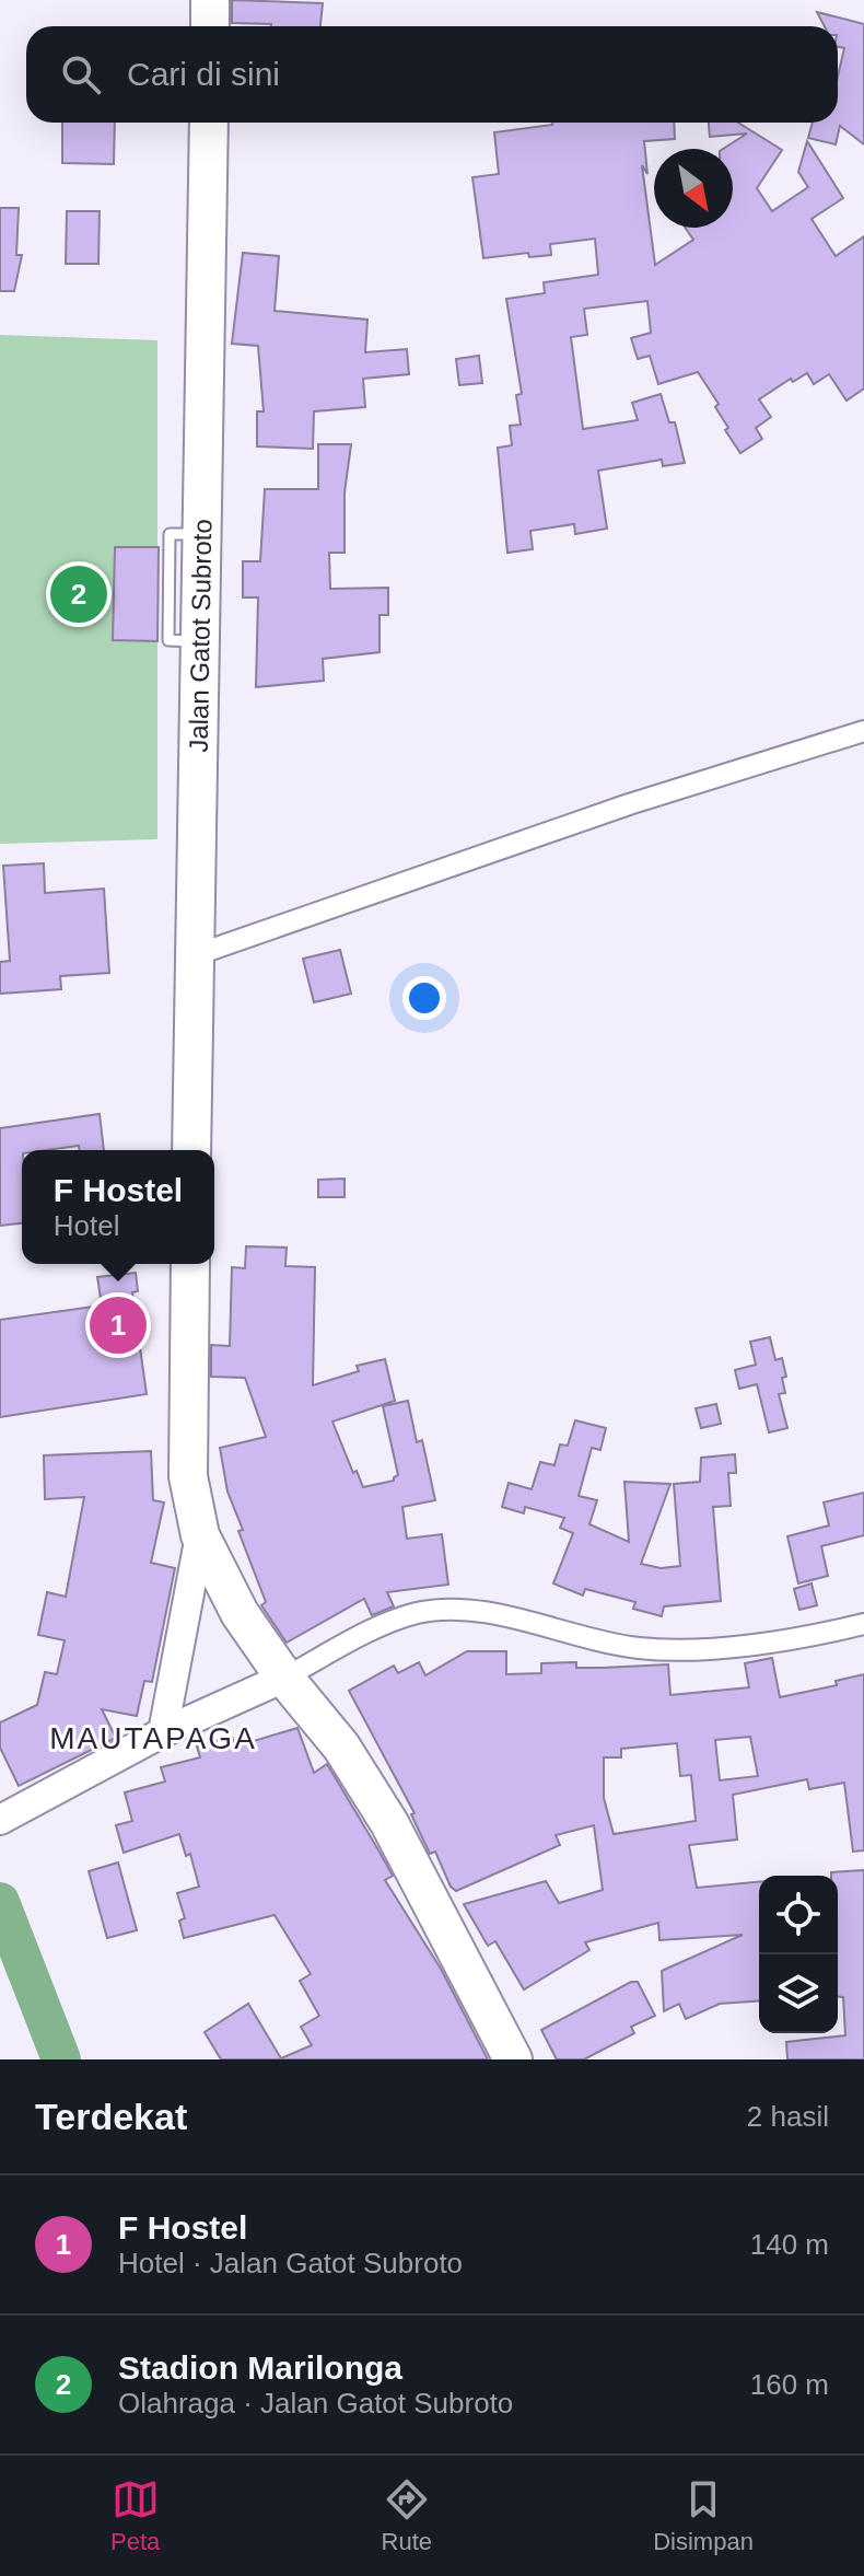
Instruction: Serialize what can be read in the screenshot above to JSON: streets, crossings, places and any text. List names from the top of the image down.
{
  "streets": {
    "highway": ["Jalan Gatot Subroto"]
  },
  "districts": ["MAUTAPAGA"],
  "north": "bottom right",
  "page": {
    "search": "Cari di sini",
    "pins": ["2", "1"],
    "popup": ["F Hostel", "Hotel"],
    "heading": ["Terdekat", "2 hasil"],
    "list": [
      {
        "mark": "1",
        "name": "F Hostel",
        "note": "Hotel · Jalan Gatot Subroto",
        "value": "140 m"
      },
      {
        "mark": "2",
        "name": "Stadion Marilonga",
        "note": "Olahraga · Jalan Gatot Subroto",
        "value": "160 m"
      }
    ],
    "nav": ["Peta", "Rute", "Disimpan"]
  }
}
